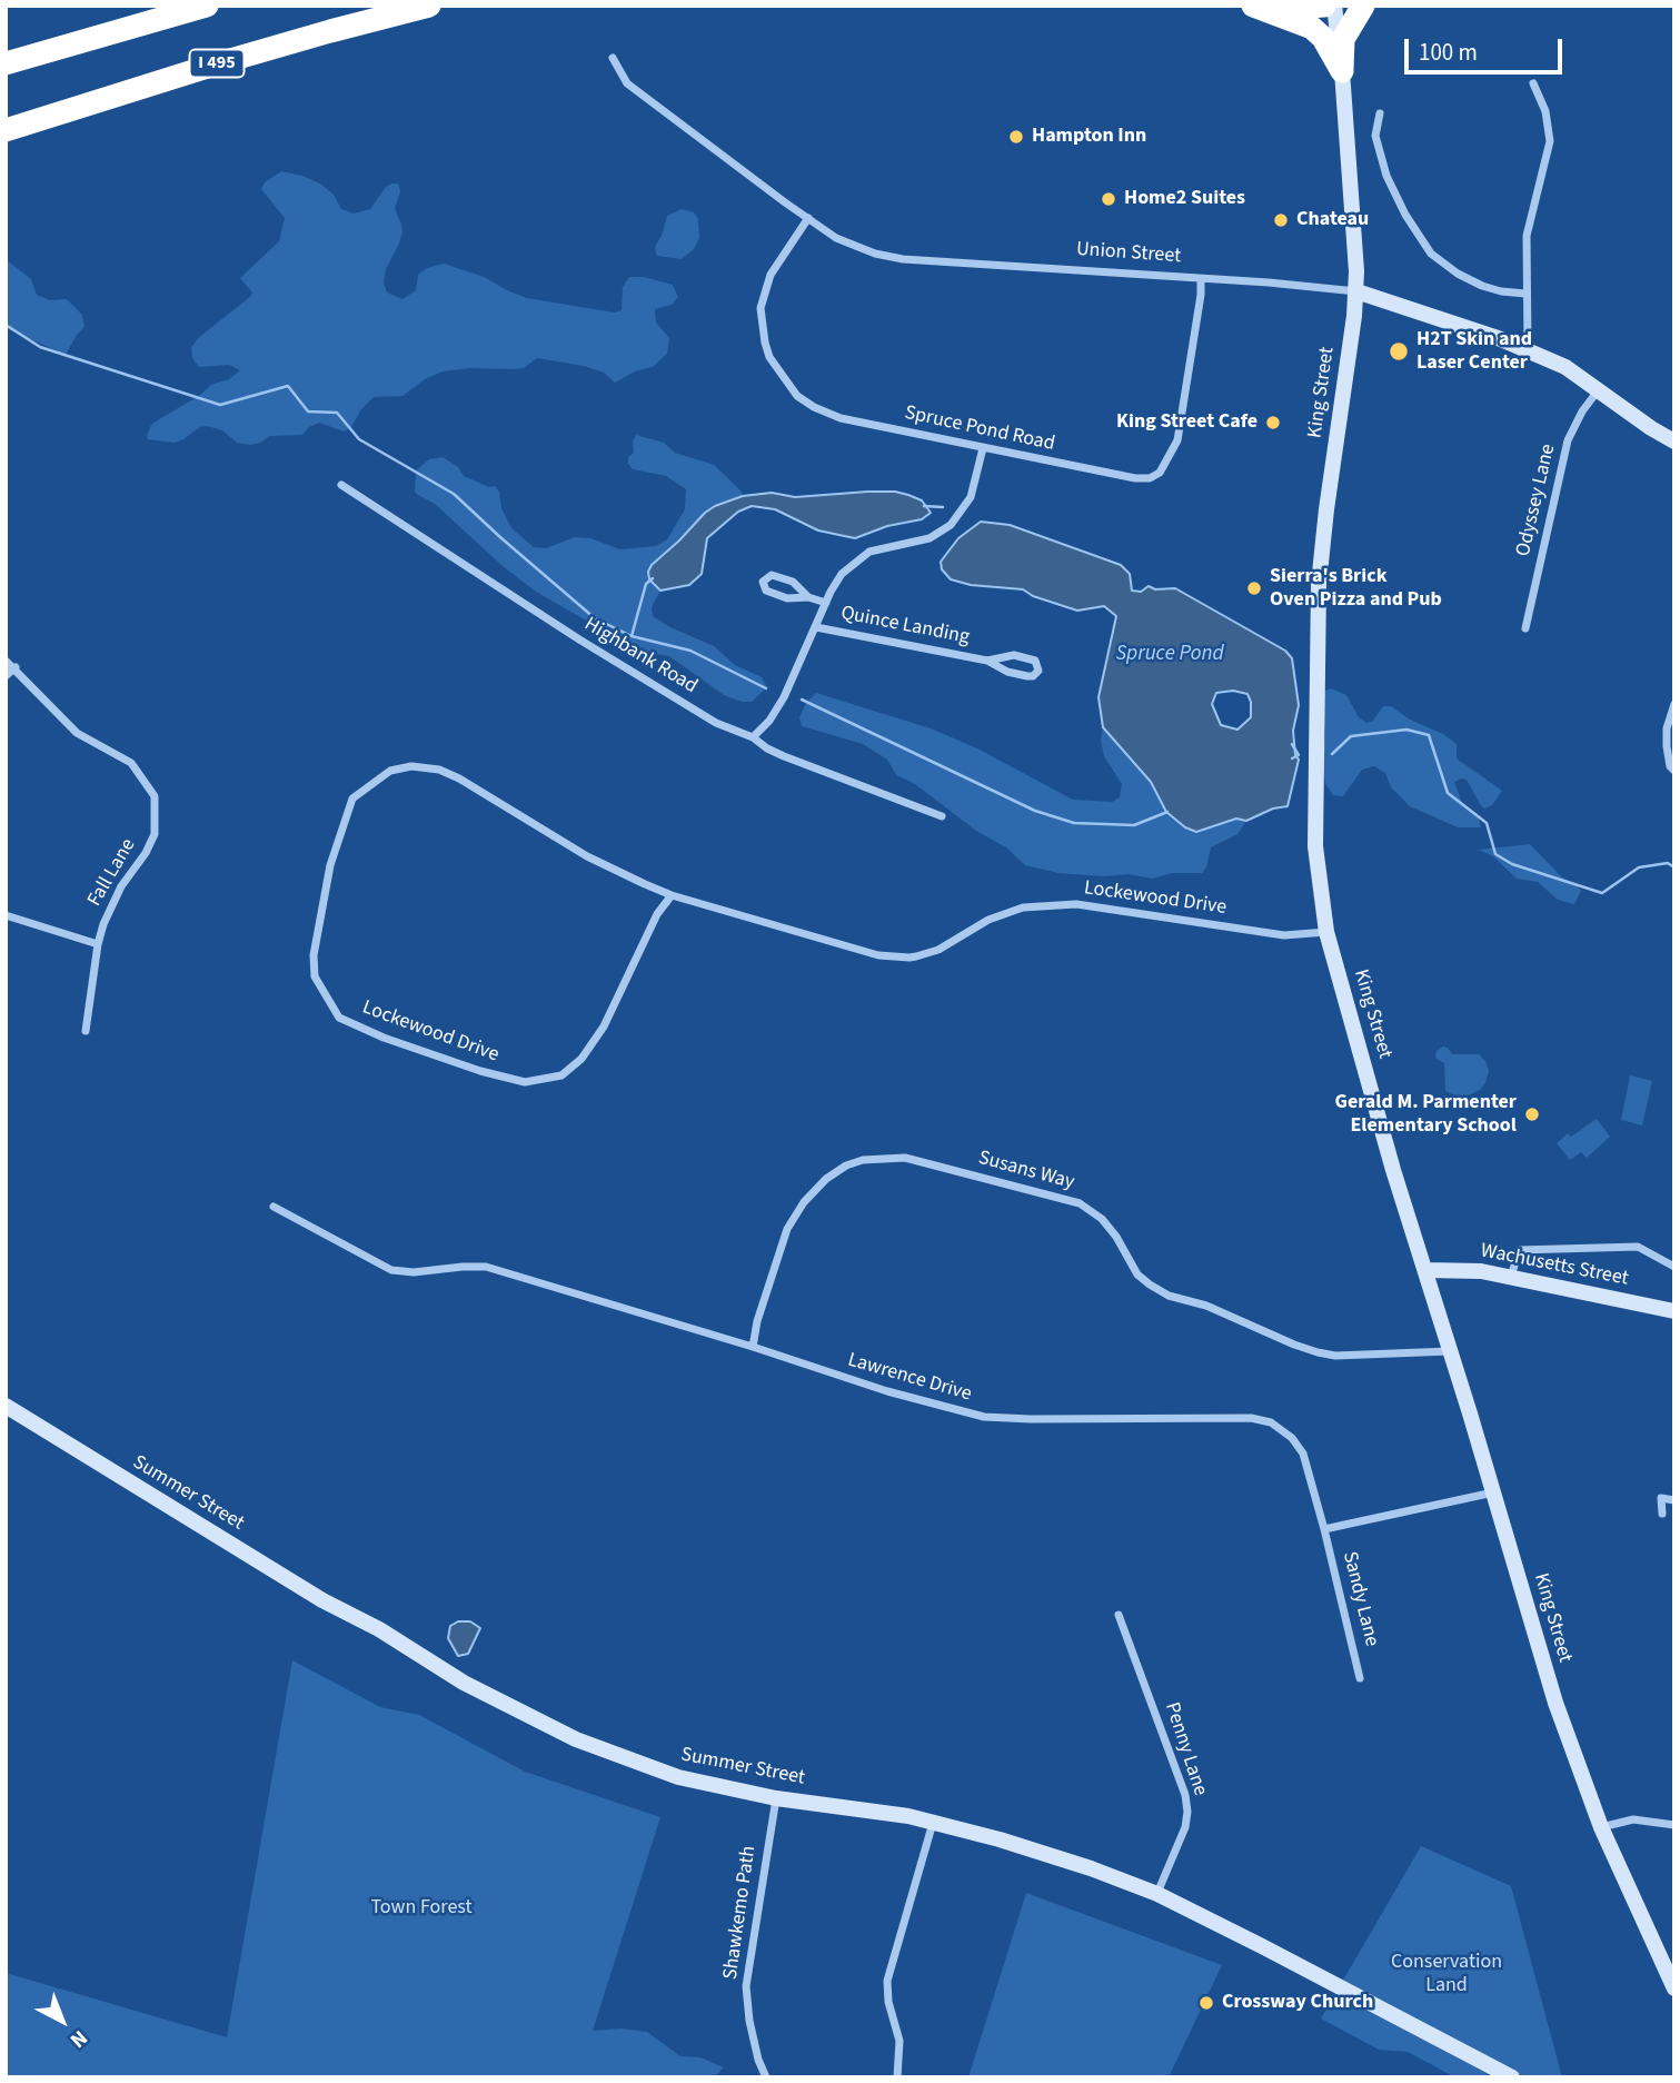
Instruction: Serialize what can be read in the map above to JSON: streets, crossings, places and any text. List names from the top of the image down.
{
  "streets": {
    "highway": ["I 495"],
    "main road": [
      "Union Street",
      "King Street",
      "Wachusetts Street",
      "Summer Street"
    ],
    "street": [
      "Spruce Pond Road",
      "Odyssey Lane",
      "Quince Landing",
      "Highbank Road",
      "Fall Lane",
      "Lockewood Drive",
      "Susans Way",
      "Lawrence Drive",
      "Sandy Lane",
      "Penny Lane",
      "Shawkemo Path"
    ]
  },
  "crossings": [
    ["Union Street", "King Street"],
    ["Union Street", "Spruce Pond Road"],
    ["Union Street", "Odyssey Lane"],
    ["King Street", "Lockewood Drive"],
    ["King Street", "Susans Way"],
    ["King Street", "Wachusetts Street"],
    ["Susans Way", "Lawrence Drive"],
    ["Lawrence Drive", "Sandy Lane"],
    ["Summer Street", "Penny Lane"],
    ["Summer Street", "Shawkemo Path"]
  ],
  "water": ["Spruce Pond"],
  "parks": ["Town Forest", "Conservation Land"],
  "places": [
    "Hampton Inn",
    "Home2 Suites",
    "Chateau",
    "H2T Skin and Laser Center",
    "King Street Cafe",
    "Sierra's Brick Oven Pizza and Pub",
    "Gerald M. Parmenter Elementary School",
    "Crossway Church"
  ],
  "scale_bar": "100 m",
  "north": "bottom right"
}
